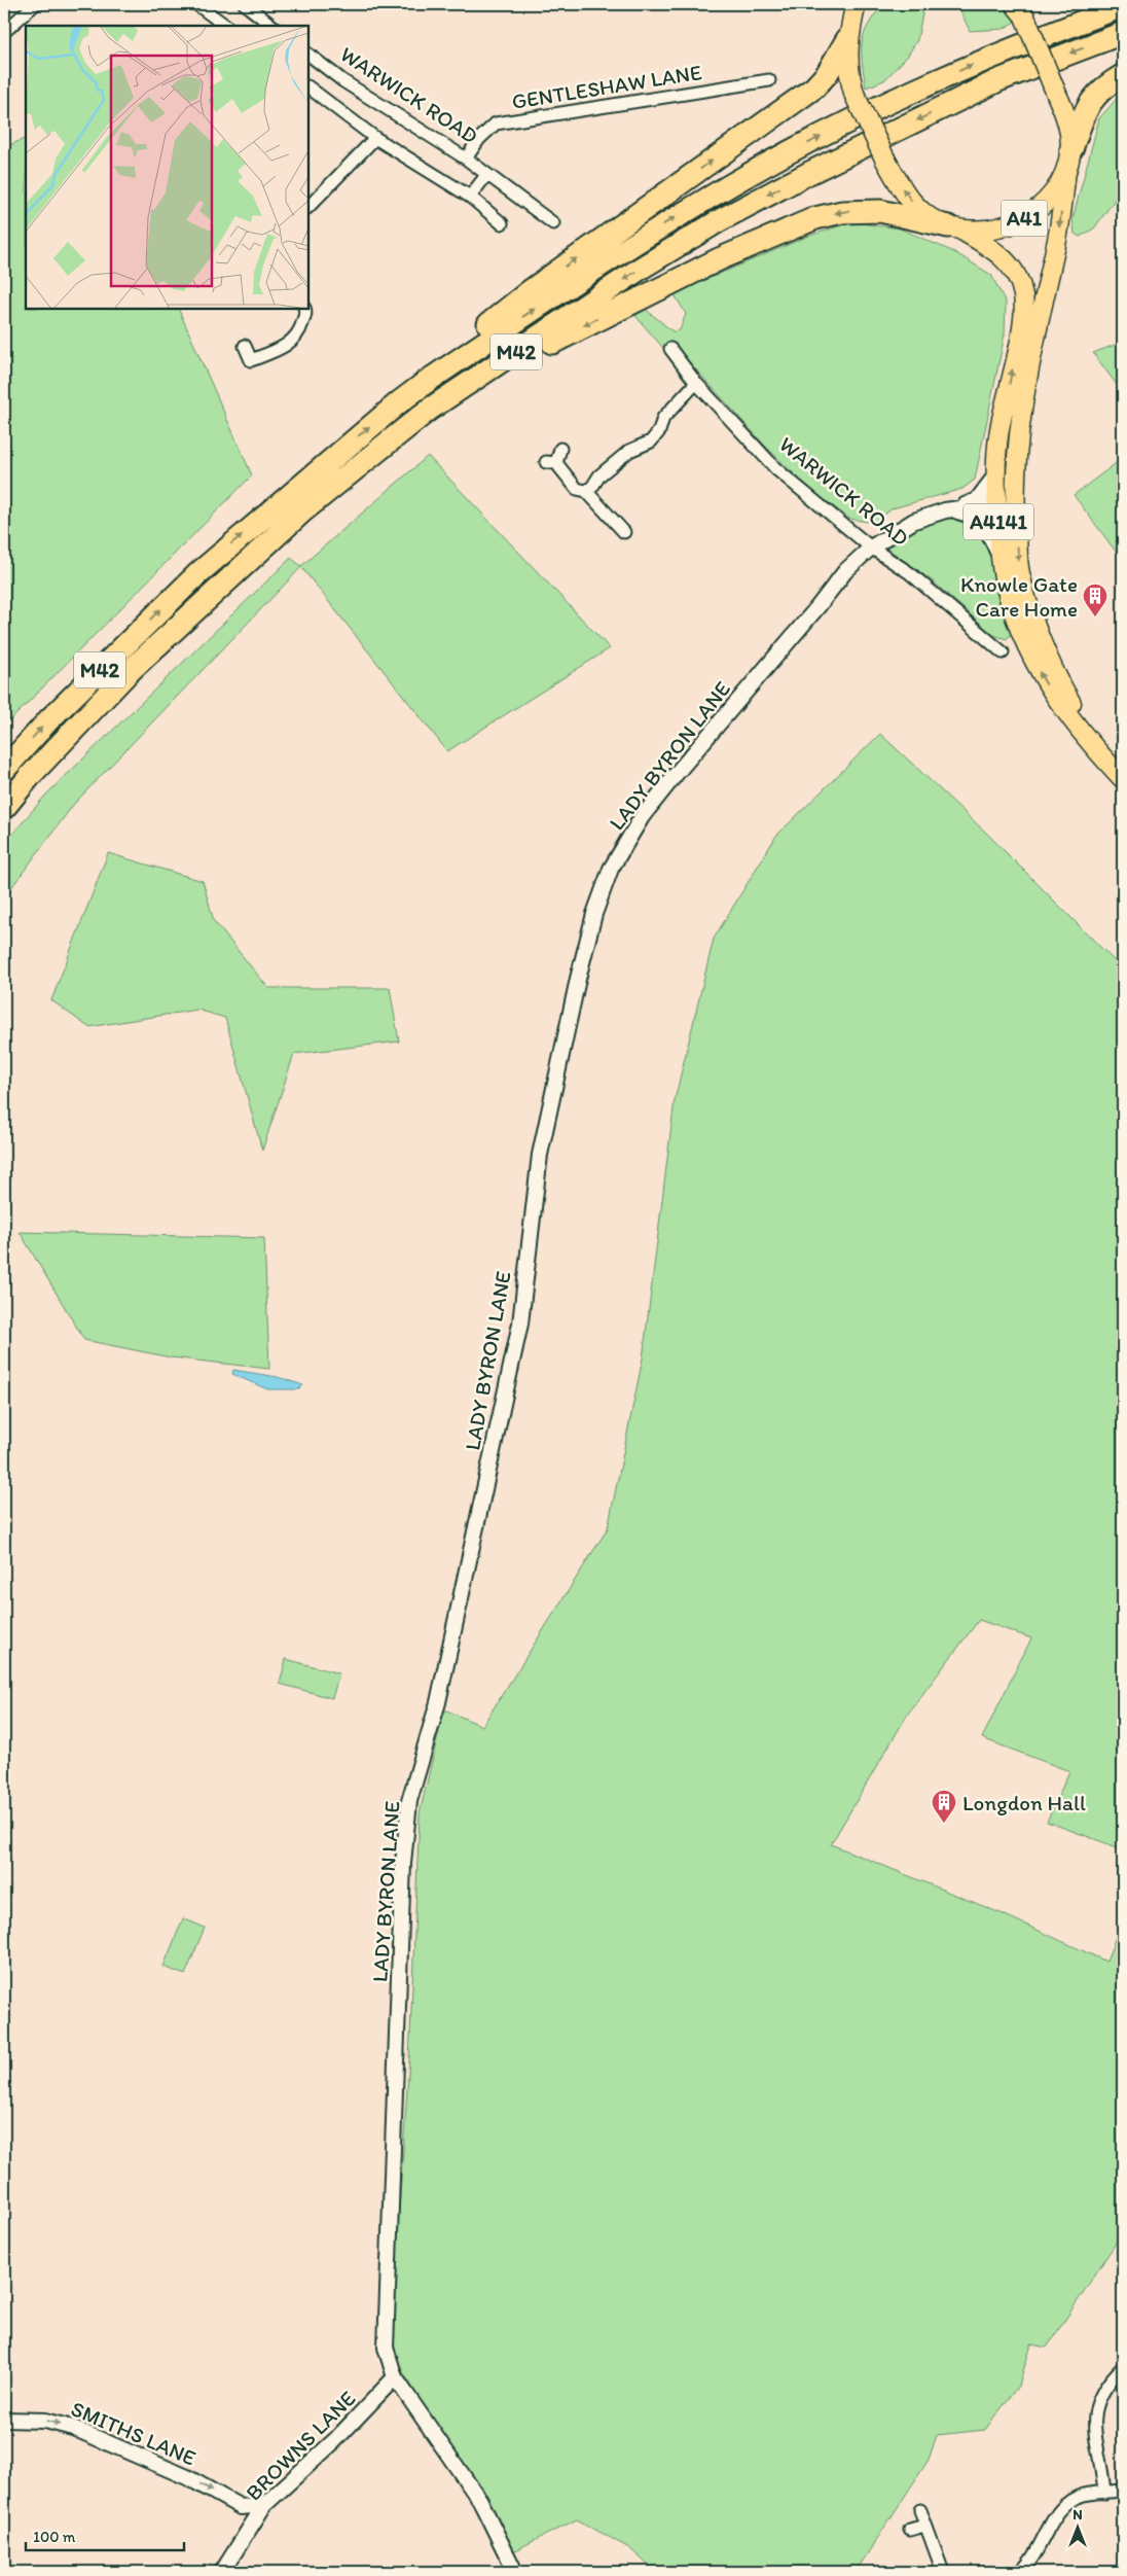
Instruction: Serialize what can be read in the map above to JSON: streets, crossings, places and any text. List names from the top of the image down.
{
  "streets": {
    "highway": ["A41", "M42"],
    "main road": ["A4141"],
    "street": [
      "GENTLESHAW LANE",
      "WARWICK ROAD",
      "LADY BYRON LANE",
      "SMITHS LANE",
      "BROWNS LANE"
    ]
  },
  "crossings": [
    ["GENTLESHAW LANE", "WARWICK ROAD"],
    ["WARWICK ROAD", "LADY BYRON LANE"],
    ["A41", "A4141"],
    ["A4141", "LADY BYRON LANE"],
    ["LADY BYRON LANE", "BROWNS LANE"]
  ],
  "one_way": ["SMITHS LANE"],
  "places": {
    "building": ["Knowle Gate Care Home", "Longdon Hall"]
  },
  "scale_bar": "100 m",
  "north": "top"
}
